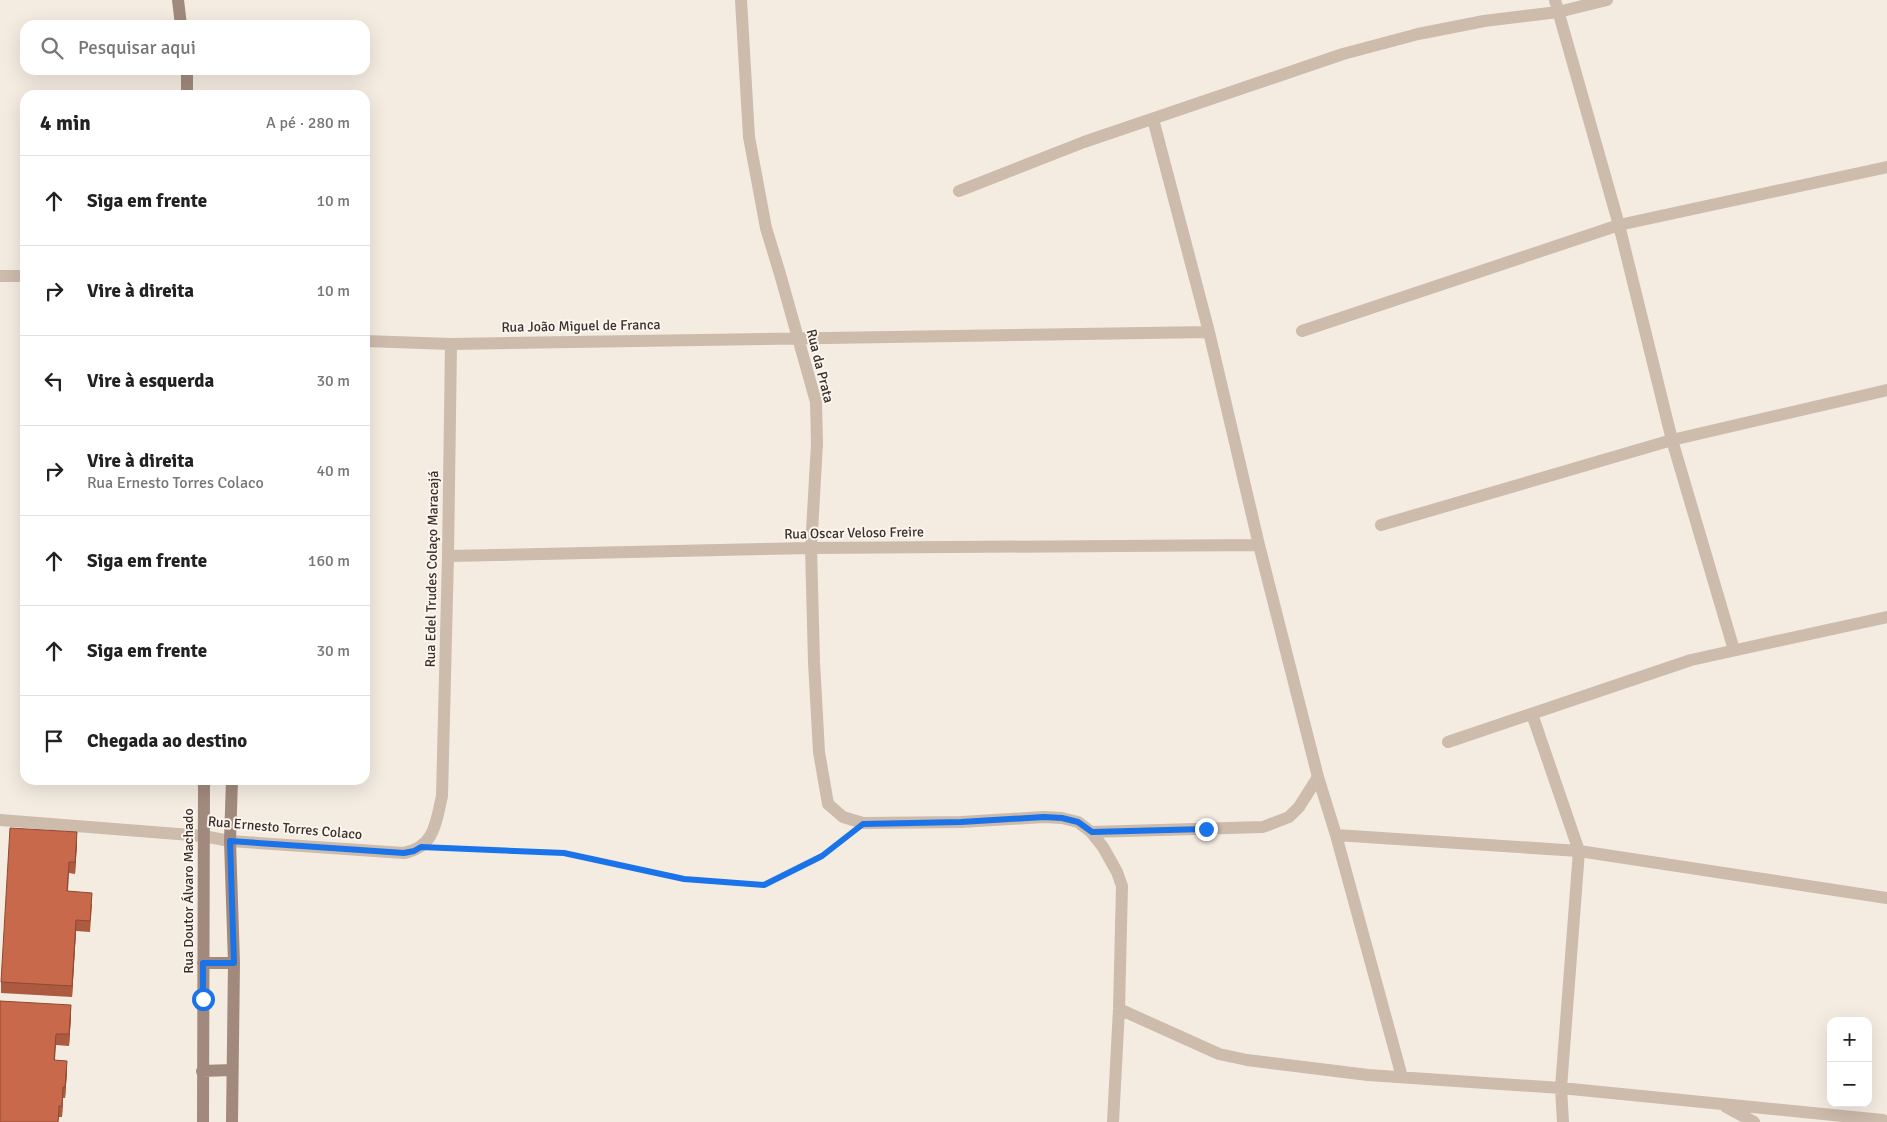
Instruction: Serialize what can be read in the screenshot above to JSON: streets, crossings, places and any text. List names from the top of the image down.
{
  "streets": {
    "main road": ["Rua Doutor Álvaro Machado"],
    "street": [
      "Rua João Miguel de Franca",
      "Rua da Prata",
      "Rua Oscar Veloso Freire",
      "Rua Edel Trudes Colaço Maracajá",
      "Rua Ernesto Torres Colaco"
    ]
  },
  "crossings": [
    ["Rua João Miguel de Franca", "Rua da Prata"],
    ["Rua João Miguel de Franca", "Rua Edel Trudes Colaço Maracajá"],
    ["Rua da Prata", "Rua Oscar Veloso Freire"],
    ["Rua Oscar Veloso Freire", "Rua Edel Trudes Colaço Maracajá"],
    ["Rua Edel Trudes Colaço Maracajá", "Rua Ernesto Torres Colaco"],
    ["Rua Ernesto Torres Colaco", "Rua Doutor Álvaro Machado"]
  ],
  "page": {
    "search": "Pesquisar aqui",
    "heading": ["4 min", "A pé · 280 m"],
    "list": [
      ["Siga em frente", "10 m"],
      ["Vire à direita", "10 m"],
      ["Vire à esquerda", "30 m"],
      ["Vire à direita", "Rua Ernesto Torres Colaco", "40 m"],
      ["Siga em frente", "160 m"],
      ["Siga em frente", "30 m"],
      "Chegada ao destino"
    ],
    "map_buttons": ["+", "−"]
  }
}
